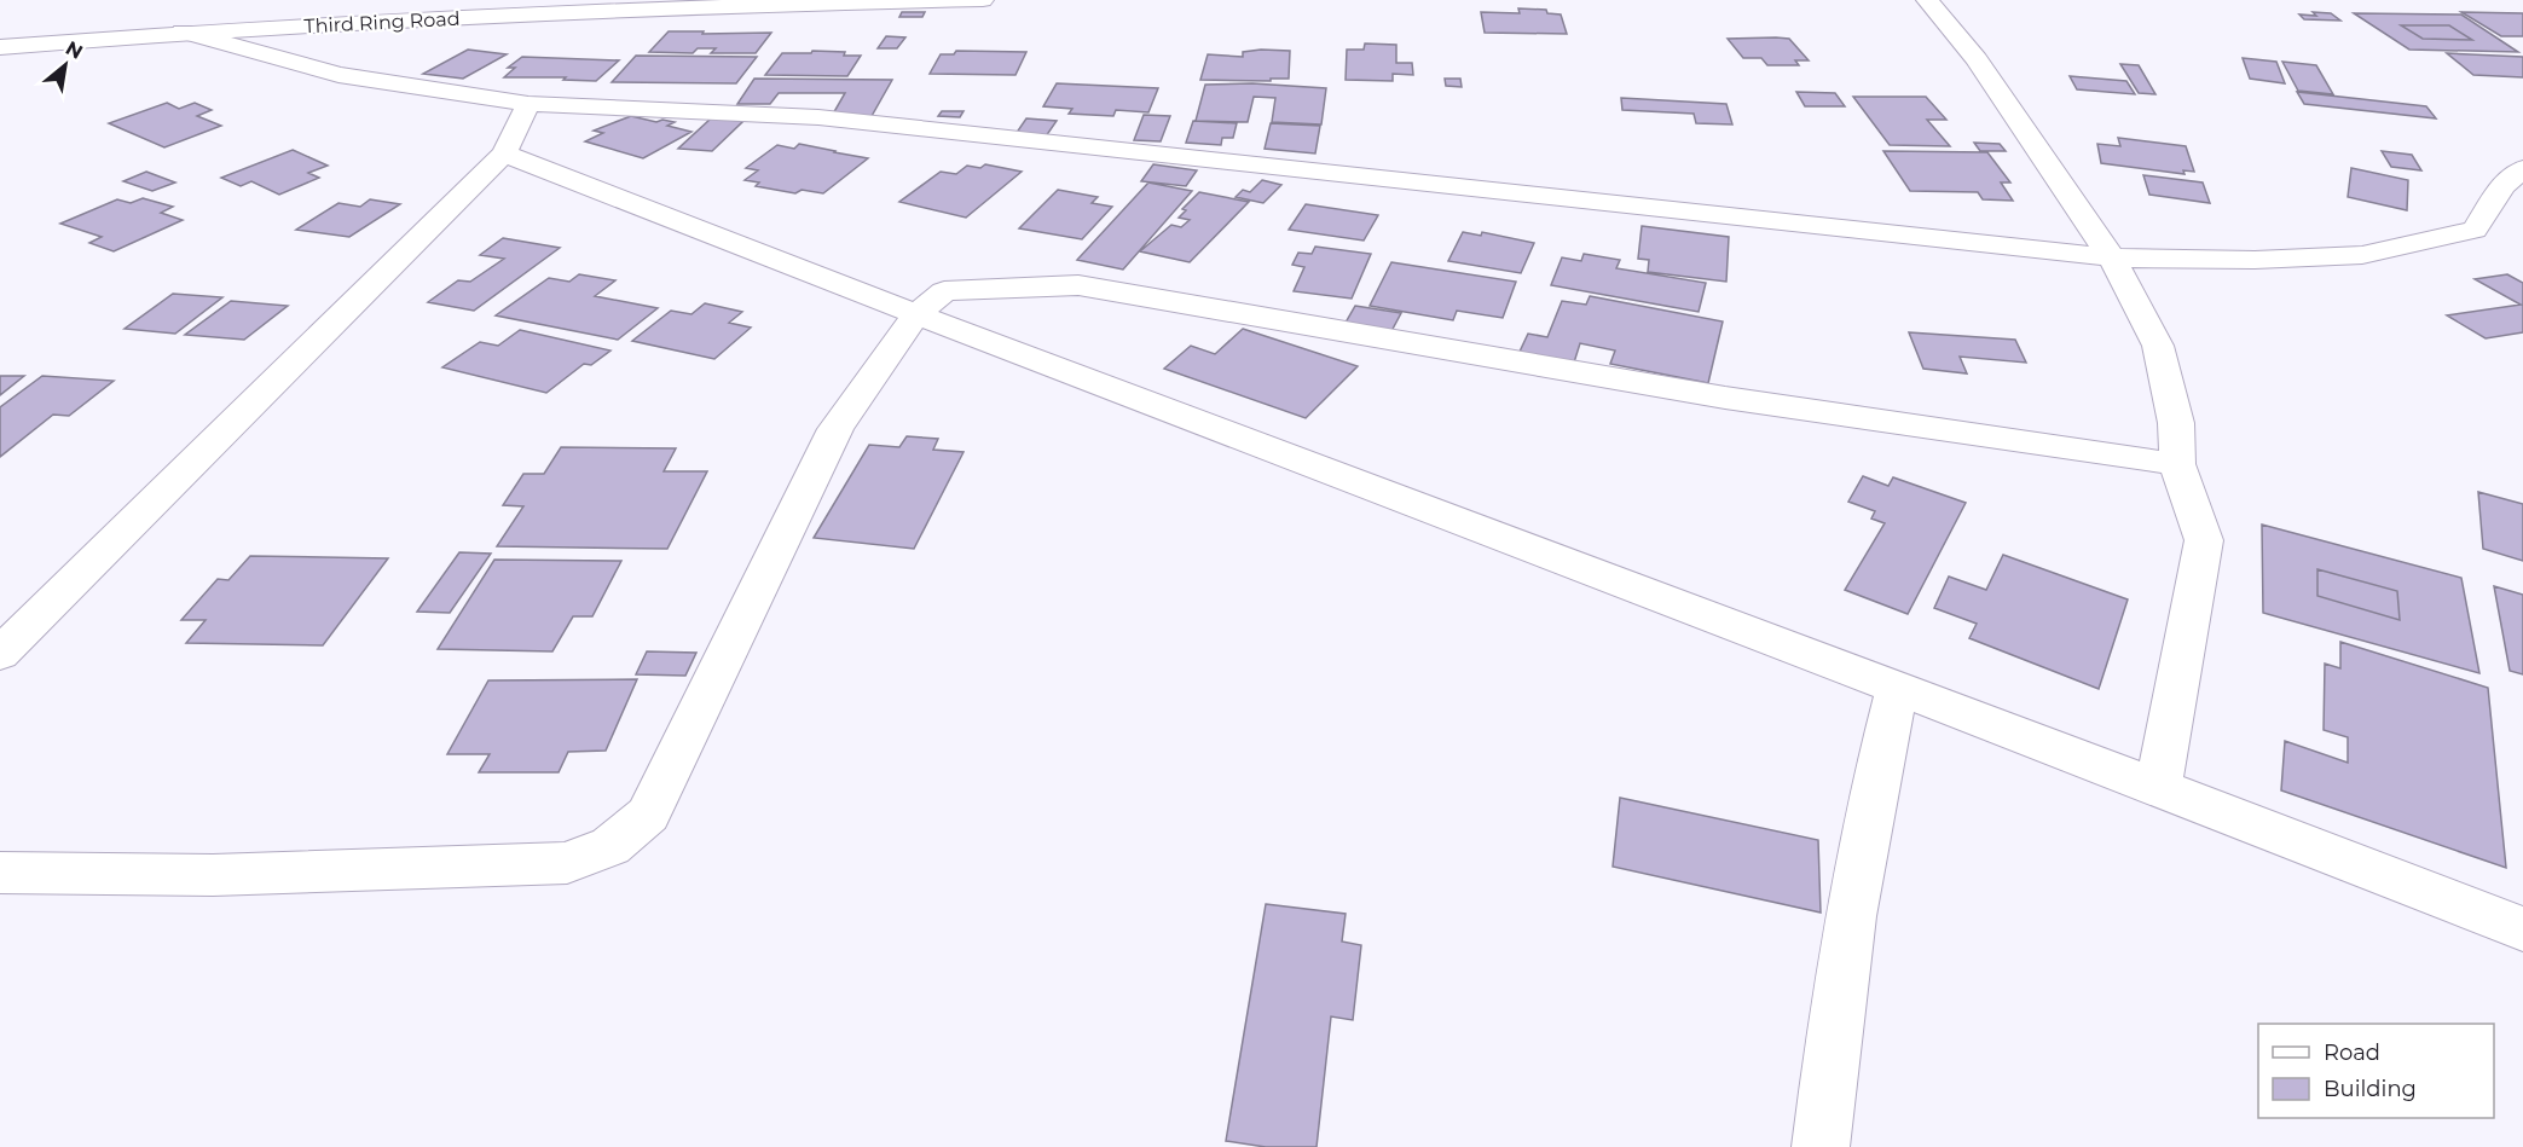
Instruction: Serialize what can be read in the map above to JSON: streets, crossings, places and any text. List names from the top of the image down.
{
  "streets": {
    "street": ["Third Ring Road"]
  },
  "legend": ["Road", "Building"],
  "north": "top right"
}
